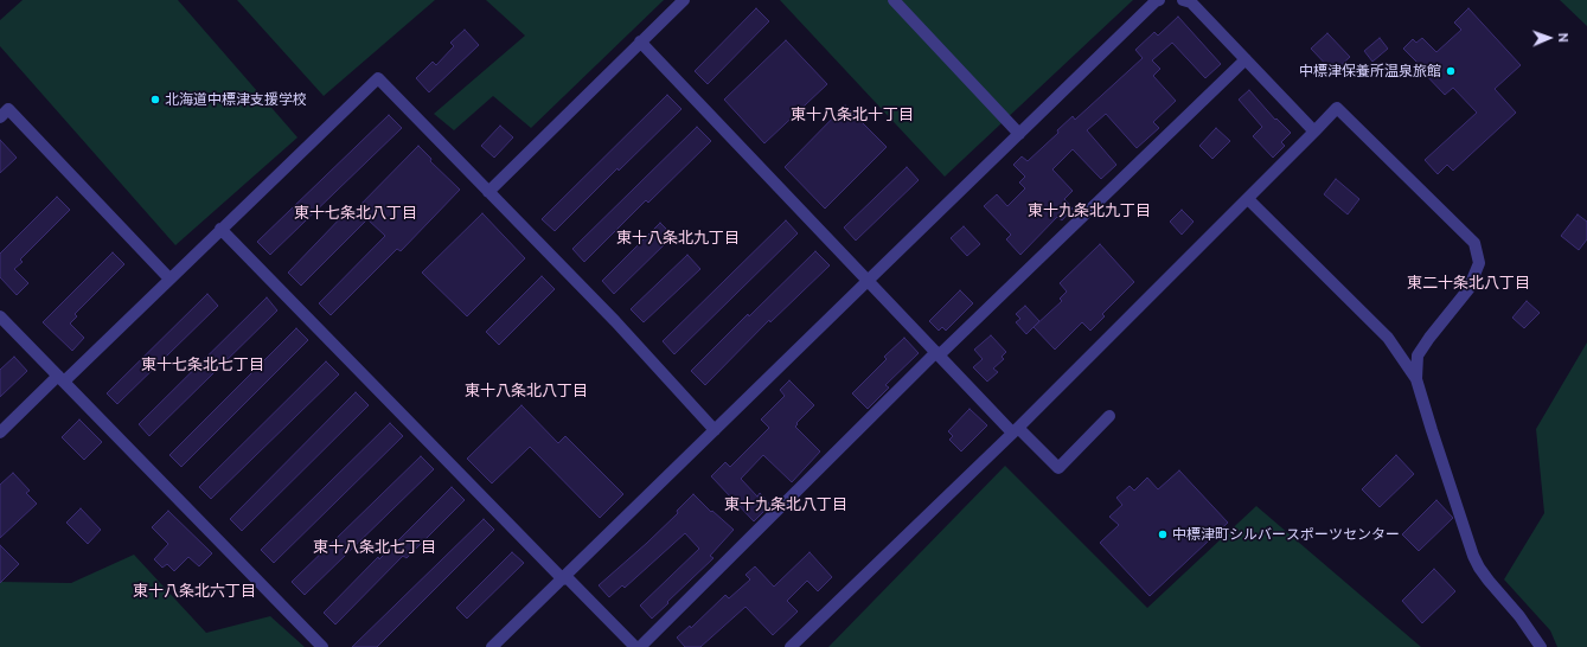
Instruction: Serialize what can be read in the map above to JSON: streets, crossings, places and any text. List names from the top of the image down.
{
  "districts": [
    "東十八条北十丁目",
    "東十九条北九丁目",
    "東十七条北八丁目",
    "東十八条北九丁目",
    "東二十条北八丁目",
    "東十七条北七丁目",
    "東十八条北八丁目",
    "東十九条北八丁目",
    "東十八条北七丁目",
    "東十八条北六丁目"
  ],
  "places": ["中標津保養所温泉旅館", "北海道中標津支援学校", "中標津町シルバースポーツセンター"],
  "north": "right"
}
